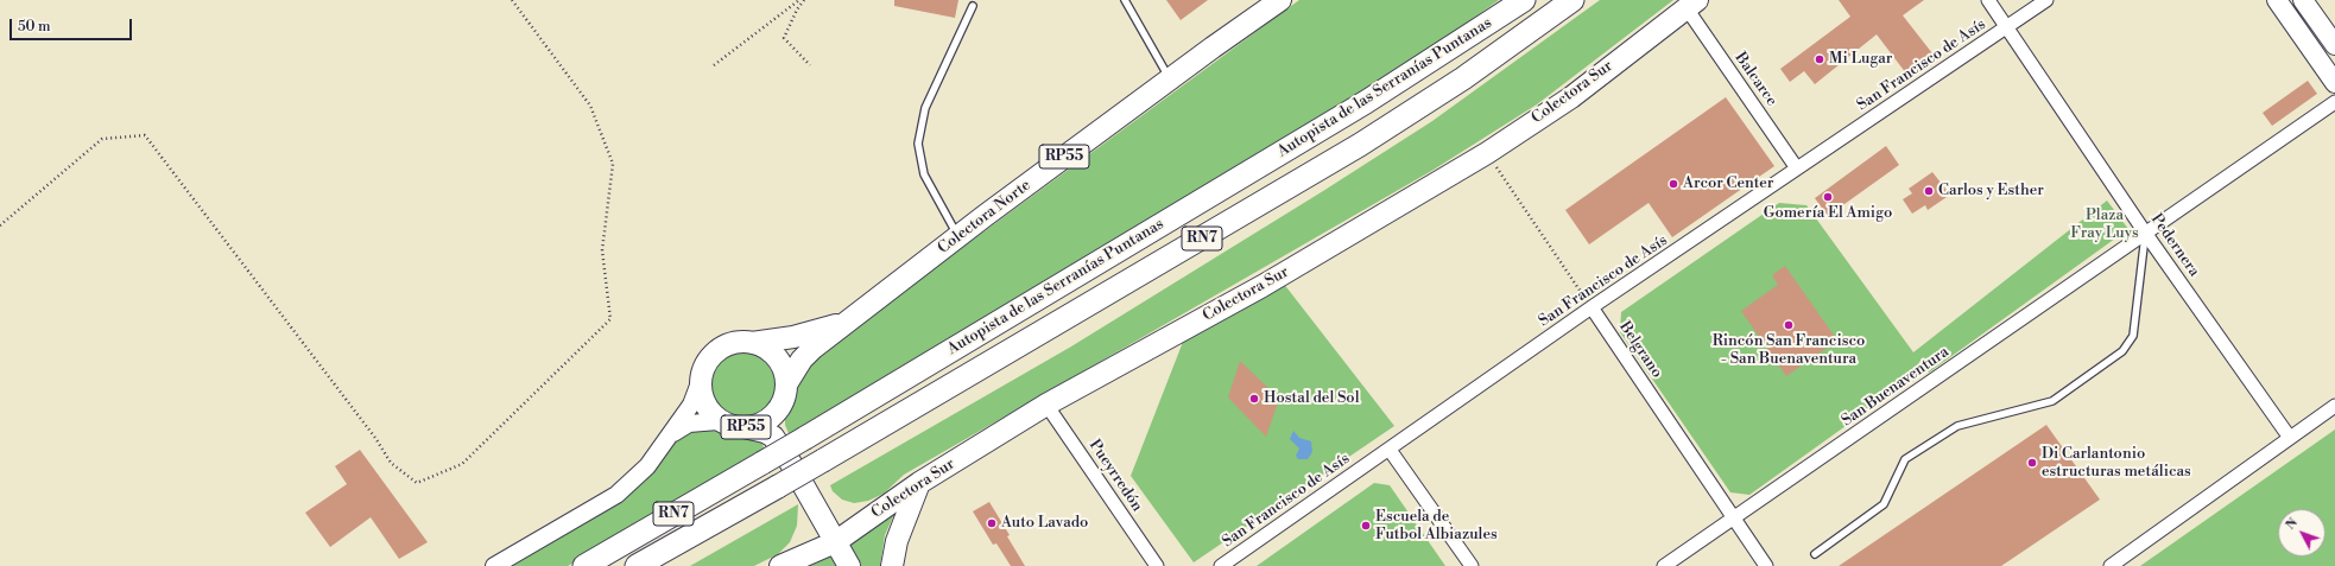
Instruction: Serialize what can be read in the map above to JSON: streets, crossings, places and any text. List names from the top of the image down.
{
  "streets": {
    "highway": ["Autopista de las Serranías Puntanas", "RN7"],
    "main road": ["Colectora Sur", "RP55", "Colectora Norte"],
    "street": [
      "San Francisco de Asís",
      "Balcarce",
      "Pedernera",
      "Belgrano",
      "San Buenaventura",
      "Pueyrredón"
    ]
  },
  "crossings": [
    ["San Francisco de Asís", "Balcarce"],
    ["San Francisco de Asís", "Pedernera"],
    ["San Francisco de Asís", "Belgrano"],
    ["Balcarce", "Colectora Sur"],
    ["Colectora Sur", "RP55"],
    ["Colectora Sur", "Pueyrredón"],
    ["RP55", "Colectora Norte"],
    ["Pedernera", "San Buenaventura"],
    ["Belgrano", "San Buenaventura"]
  ],
  "parks": ["Plaza Fray Luys"],
  "places": [
    "Mi Lugar",
    "Arcor Center",
    "Carlos y Esther",
    "Gomería El Amigo",
    "Rincón San Francisco - San Buenaventura",
    "Hostal del Sol",
    "Di Carlantonio estructuras metálicas",
    "Auto Lavado",
    "Escuela de Futbol Albiazules"
  ],
  "scale_bar": "50 m",
  "north": "top left"
}
